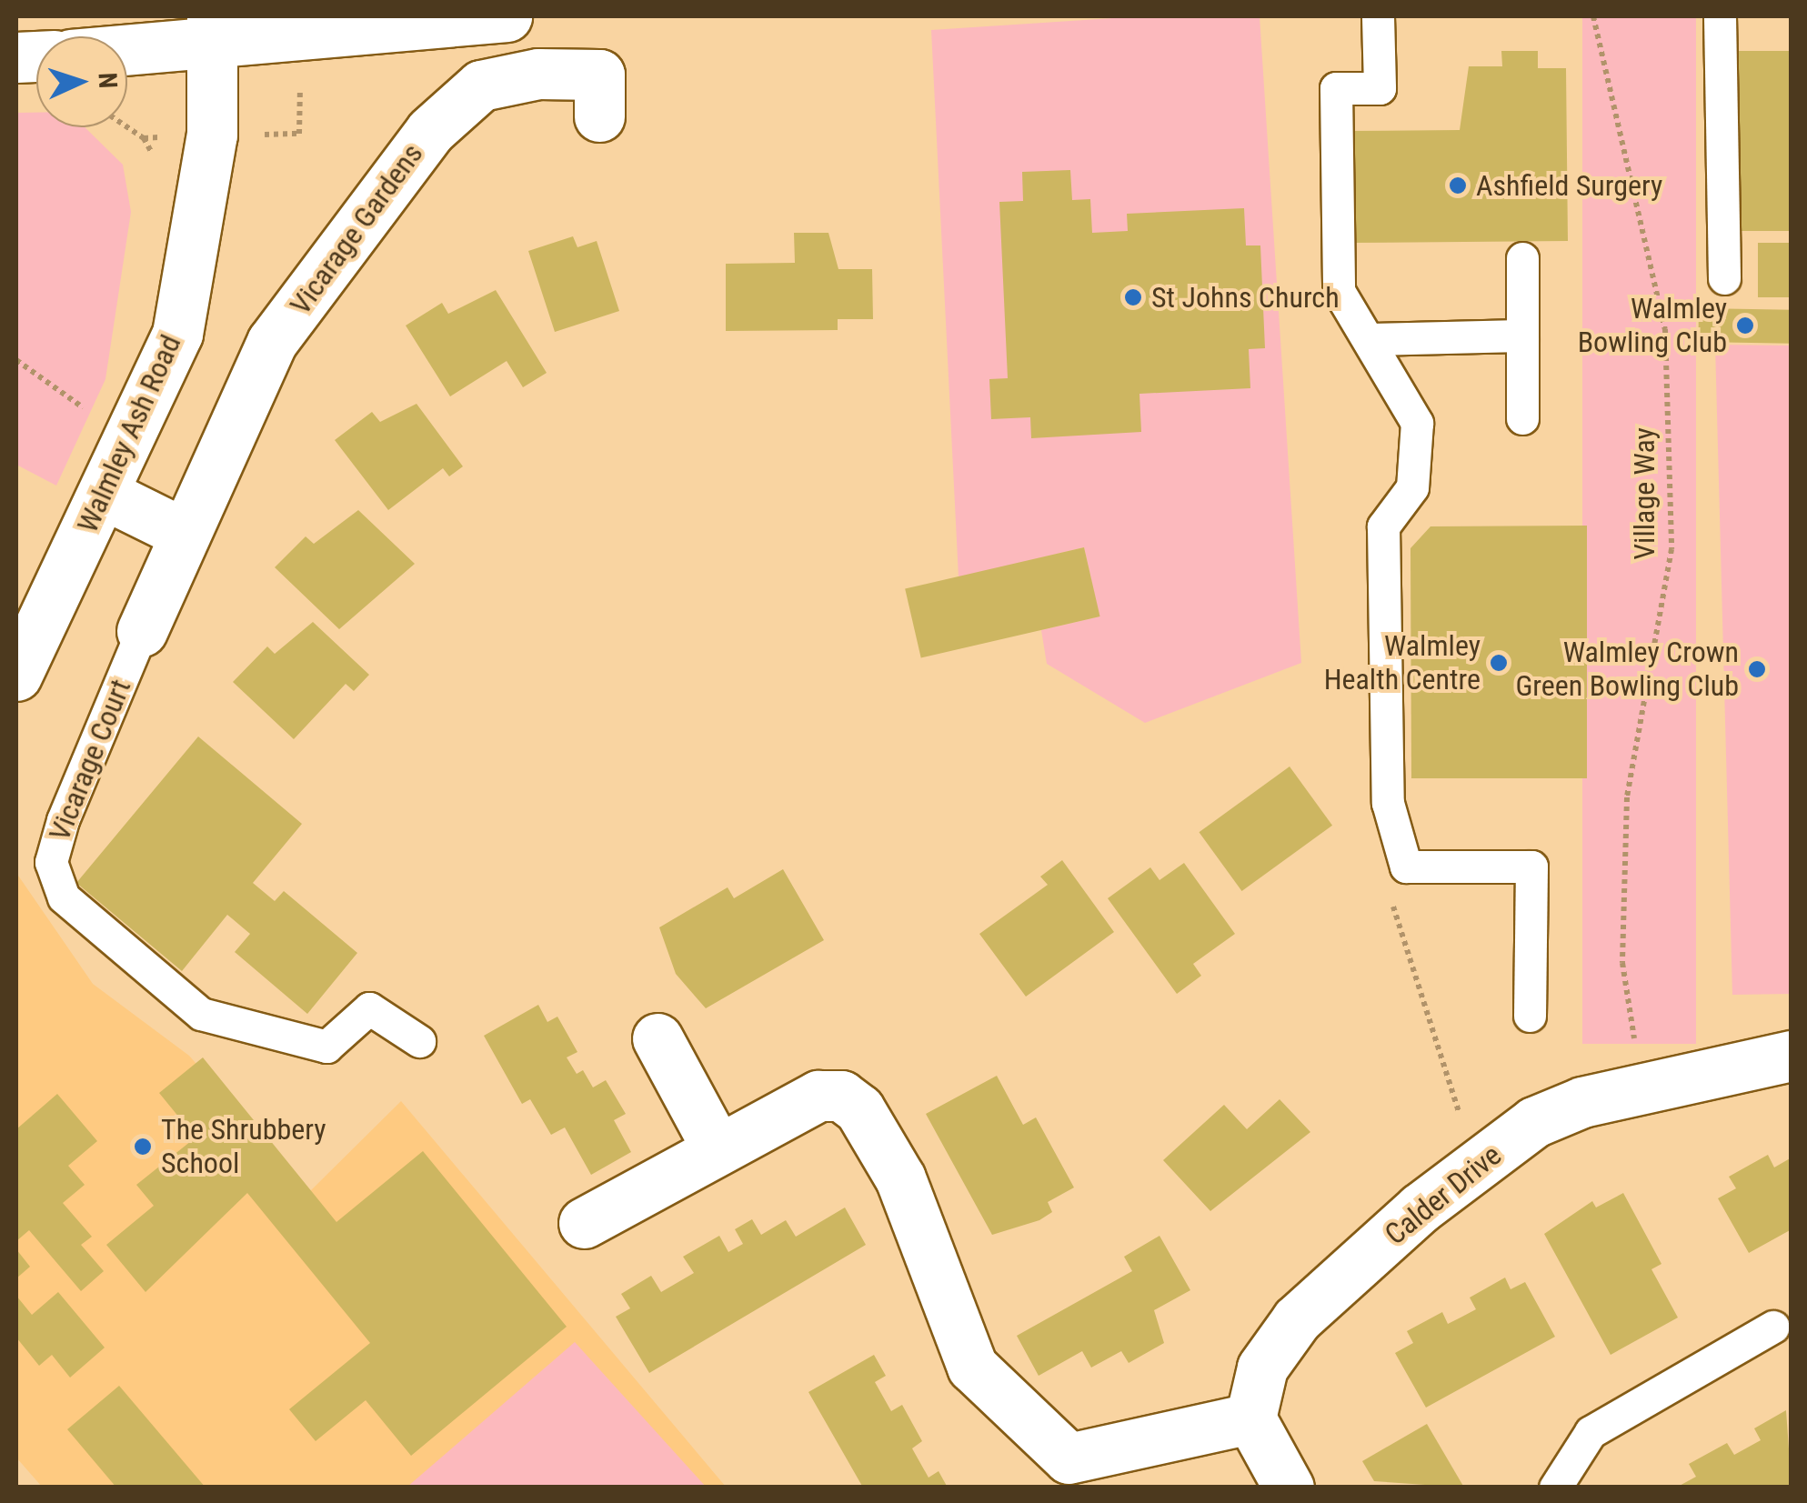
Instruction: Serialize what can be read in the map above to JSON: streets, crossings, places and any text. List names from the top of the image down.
{
  "streets": {
    "street": ["Vicarage Gardens", "Walmley Ash Road", "Calder Drive"],
    "lane": ["Vicarage Court"],
    "path": ["Village Way"]
  },
  "crossings": [
    ["Vicarage Gardens", "Vicarage Court"],
    ["Village Way", "Calder Drive"]
  ],
  "places": [
    "Ashfield Surgery",
    "St Johns Church",
    "Walmley Bowling Club",
    "Walmley Health Centre",
    "Walmley Crown Green Bowling Club",
    "The Shrubbery School"
  ],
  "north": "right"
}
